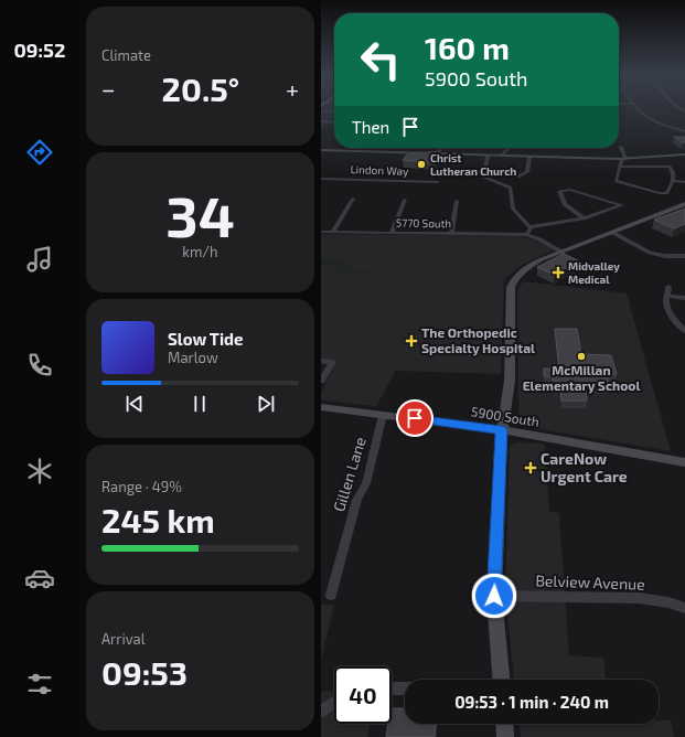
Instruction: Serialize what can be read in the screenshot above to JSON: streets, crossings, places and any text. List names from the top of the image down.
{
  "streets": {
    "street": [
      "Lindon Way",
      "5770 South",
      "5900 South",
      "Gillen Lane",
      "Belview Avenue"
    ]
  },
  "crossings": [
    ["5900 South", "Gillen Lane"]
  ],
  "places": {
    "other": ["Christ Lutheran Church", "McMillan Elementary School"],
    "health": ["Midvalley Medical", "The Orthopedic Specialty Hospital", "CareNow Urgent Care"]
  },
  "page": {
    "tabs": "09:52",
    "tile": [
      "Climate",
      ["34", "km/h"],
      ["Range · 49%", "245 km"],
      ["Arrival", "09:53"]
    ],
    "turn": ["160 m", "5900 South"],
    "heat": ["−", "20.5°", "+"],
    "then": "Then",
    "song": ["Slow Tide", "Marlow"],
    "limit": "40",
    "trip": "09:53 · 1 min · 240 m"
  }
}
